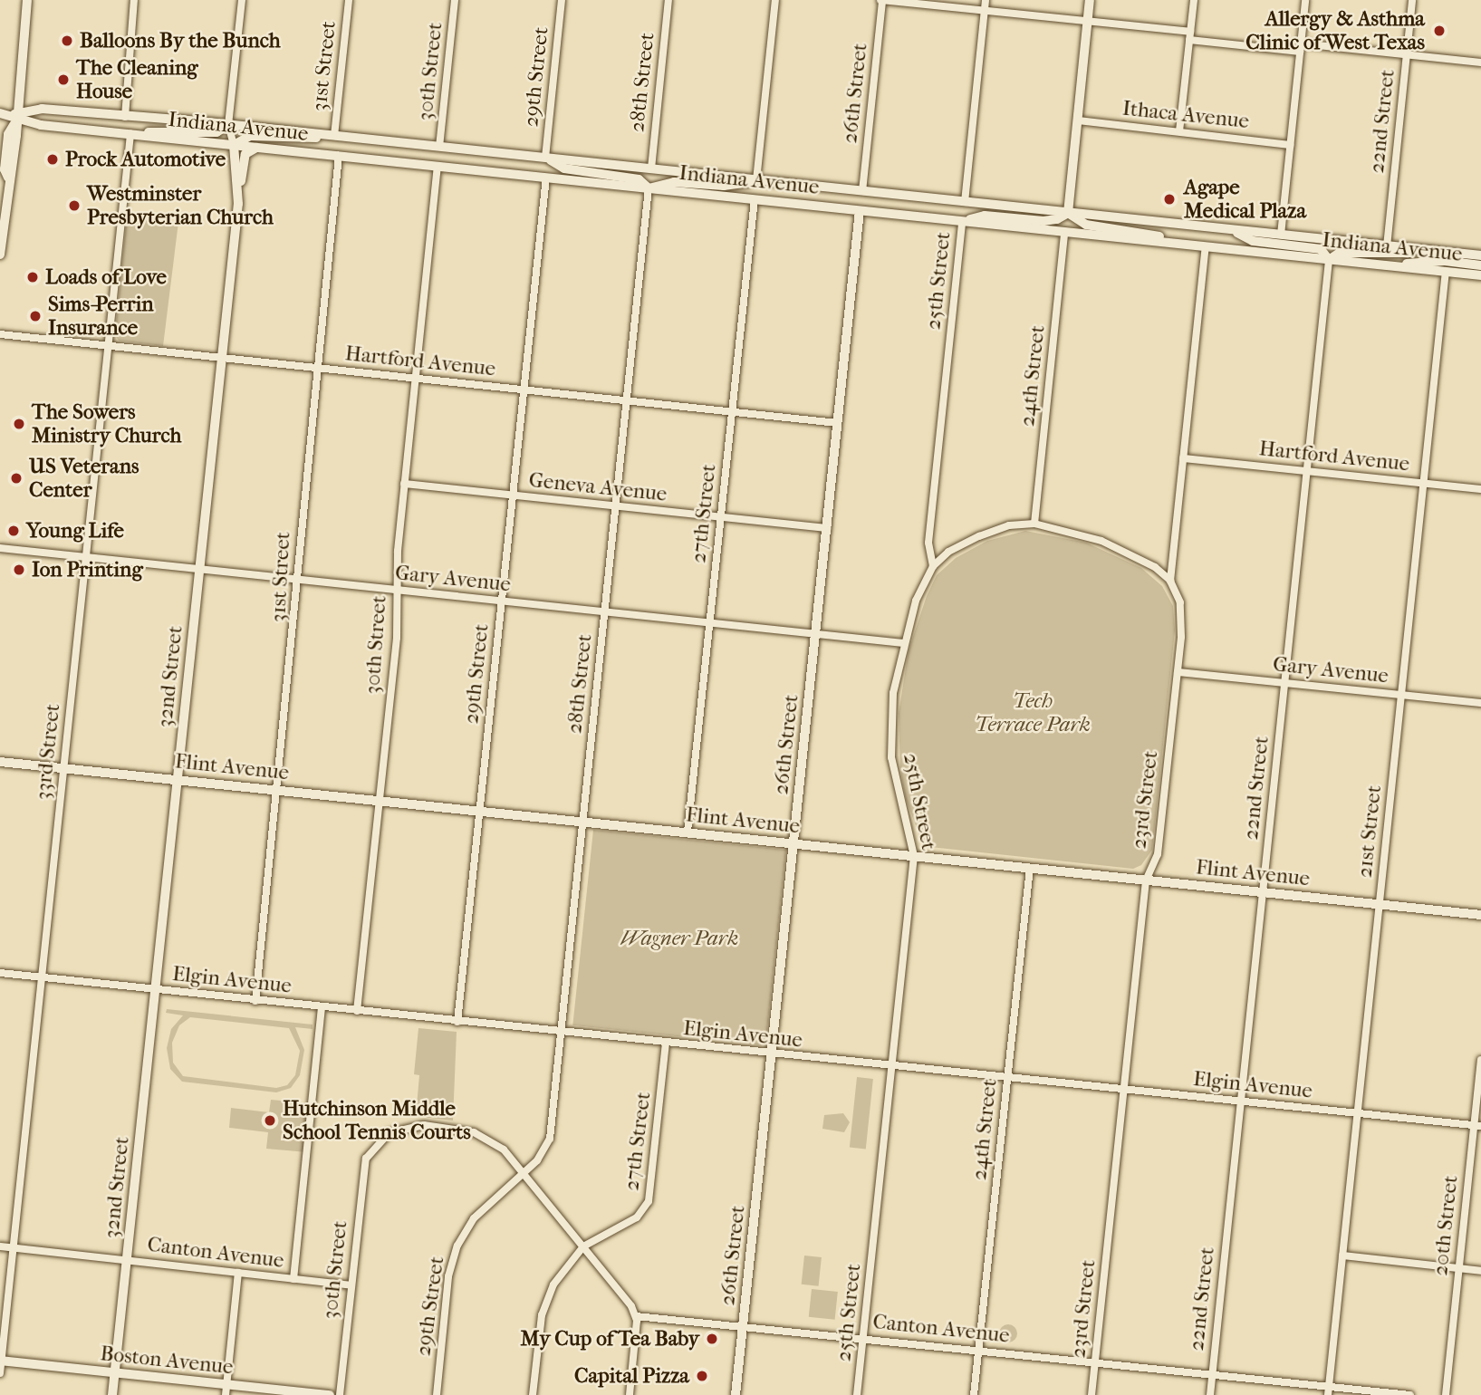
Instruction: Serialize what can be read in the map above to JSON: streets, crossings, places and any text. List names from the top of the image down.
{
  "streets": {
    "main road": ["Indiana Avenue"],
    "street": [
      "31st Street",
      "30th Street",
      "29th Street",
      "28th Street",
      "26th Street",
      "Ithaca Avenue",
      "22nd Street",
      "25th Street",
      "Hartford Avenue",
      "24th Street",
      "Geneva Avenue",
      "27th Street",
      "Gary Avenue",
      "32nd Street",
      "33rd Street",
      "Flint Avenue",
      "23rd Street",
      "21st Street",
      "Elgin Avenue",
      "20th Street",
      "Canton Avenue",
      "Boston Avenue"
    ]
  },
  "crossings": [
    ["31st Street", "Indiana Avenue"],
    ["31st Street", "Hartford Avenue"],
    ["31st Street", "Gary Avenue"],
    ["31st Street", "Flint Avenue"],
    ["31st Street", "Elgin Avenue"],
    ["30th Street", "29th Street"],
    ["30th Street", "28th Street"],
    ["30th Street", "Indiana Avenue"],
    ["30th Street", "Hartford Avenue"],
    ["30th Street", "Geneva Avenue"],
    ["30th Street", "Gary Avenue"],
    ["30th Street", "Flint Avenue"],
    ["30th Street", "Elgin Avenue"],
    ["30th Street", "Canton Avenue"],
    ["29th Street", "28th Street"],
    ["29th Street", "Indiana Avenue"],
    ["29th Street", "Hartford Avenue"],
    ["29th Street", "Geneva Avenue"],
    ["29th Street", "Gary Avenue"],
    ["29th Street", "Flint Avenue"],
    ["29th Street", "Elgin Avenue"],
    ["28th Street", "Indiana Avenue"],
    ["28th Street", "Hartford Avenue"],
    ["28th Street", "Geneva Avenue"],
    ["28th Street", "Gary Avenue"],
    ["28th Street", "Flint Avenue"],
    ["28th Street", "Elgin Avenue"],
    ["26th Street", "Indiana Avenue"],
    ["26th Street", "Hartford Avenue"],
    ["26th Street", "Geneva Avenue"],
    ["26th Street", "Gary Avenue"],
    ["26th Street", "Flint Avenue"],
    ["26th Street", "Elgin Avenue"],
    ["26th Street", "Canton Avenue"],
    ["22nd Street", "Indiana Avenue"],
    ["22nd Street", "Hartford Avenue"],
    ["22nd Street", "Gary Avenue"],
    ["22nd Street", "Flint Avenue"],
    ["22nd Street", "Elgin Avenue"],
    ["22nd Street", "Canton Avenue"],
    ["Indiana Avenue", "25th Street"],
    ["Indiana Avenue", "24th Street"],
    ["Indiana Avenue", "27th Street"],
    ["Indiana Avenue", "32nd Street"],
    ["Indiana Avenue", "33rd Street"],
    ["Indiana Avenue", "23rd Street"],
    ["Indiana Avenue", "21st Street"],
    ["25th Street", "Gary Avenue"],
    ["25th Street", "Flint Avenue"],
    ["25th Street", "Elgin Avenue"],
    ["25th Street", "Canton Avenue"],
    ["Hartford Avenue", "27th Street"],
    ["Hartford Avenue", "32nd Street"],
    ["Hartford Avenue", "33rd Street"],
    ["Hartford Avenue", "23rd Street"],
    ["Hartford Avenue", "21st Street"],
    ["24th Street", "Flint Avenue"],
    ["24th Street", "Elgin Avenue"],
    ["24th Street", "Canton Avenue"],
    ["Geneva Avenue", "27th Street"],
    ["27th Street", "Gary Avenue"],
    ["27th Street", "Flint Avenue"],
    ["27th Street", "Elgin Avenue"],
    ["Gary Avenue", "32nd Street"],
    ["Gary Avenue", "33rd Street"],
    ["Gary Avenue", "23rd Street"],
    ["Gary Avenue", "21st Street"],
    ["32nd Street", "Flint Avenue"],
    ["32nd Street", "Elgin Avenue"],
    ["32nd Street", "Canton Avenue"],
    ["32nd Street", "Boston Avenue"],
    ["33rd Street", "Flint Avenue"],
    ["33rd Street", "Elgin Avenue"],
    ["33rd Street", "Canton Avenue"],
    ["33rd Street", "Boston Avenue"],
    ["Flint Avenue", "23rd Street"],
    ["Flint Avenue", "21st Street"],
    ["23rd Street", "Elgin Avenue"],
    ["23rd Street", "Canton Avenue"],
    ["21st Street", "Elgin Avenue"],
    ["21st Street", "Canton Avenue"],
    ["Elgin Avenue", "20th Street"]
  ],
  "parks": ["Tech Terrace Park", "Wagner Park"],
  "places": [
    "Allergy & Asthma Clinic of West Texas",
    "Balloons By the Bunch",
    "The Cleaning House",
    "Prock Automotive",
    "Agape Medical Plaza",
    "Westminster Presbyterian Church",
    "Loads of Love",
    "Sims-Perrin Insurance",
    "The Sowers Ministry Church",
    "US Veterans Center",
    "Young Life",
    "Ion Printing",
    "Hutchinson Middle School Tennis Courts",
    "My Cup of Tea Baby",
    "Capital Pizza"
  ]
}
